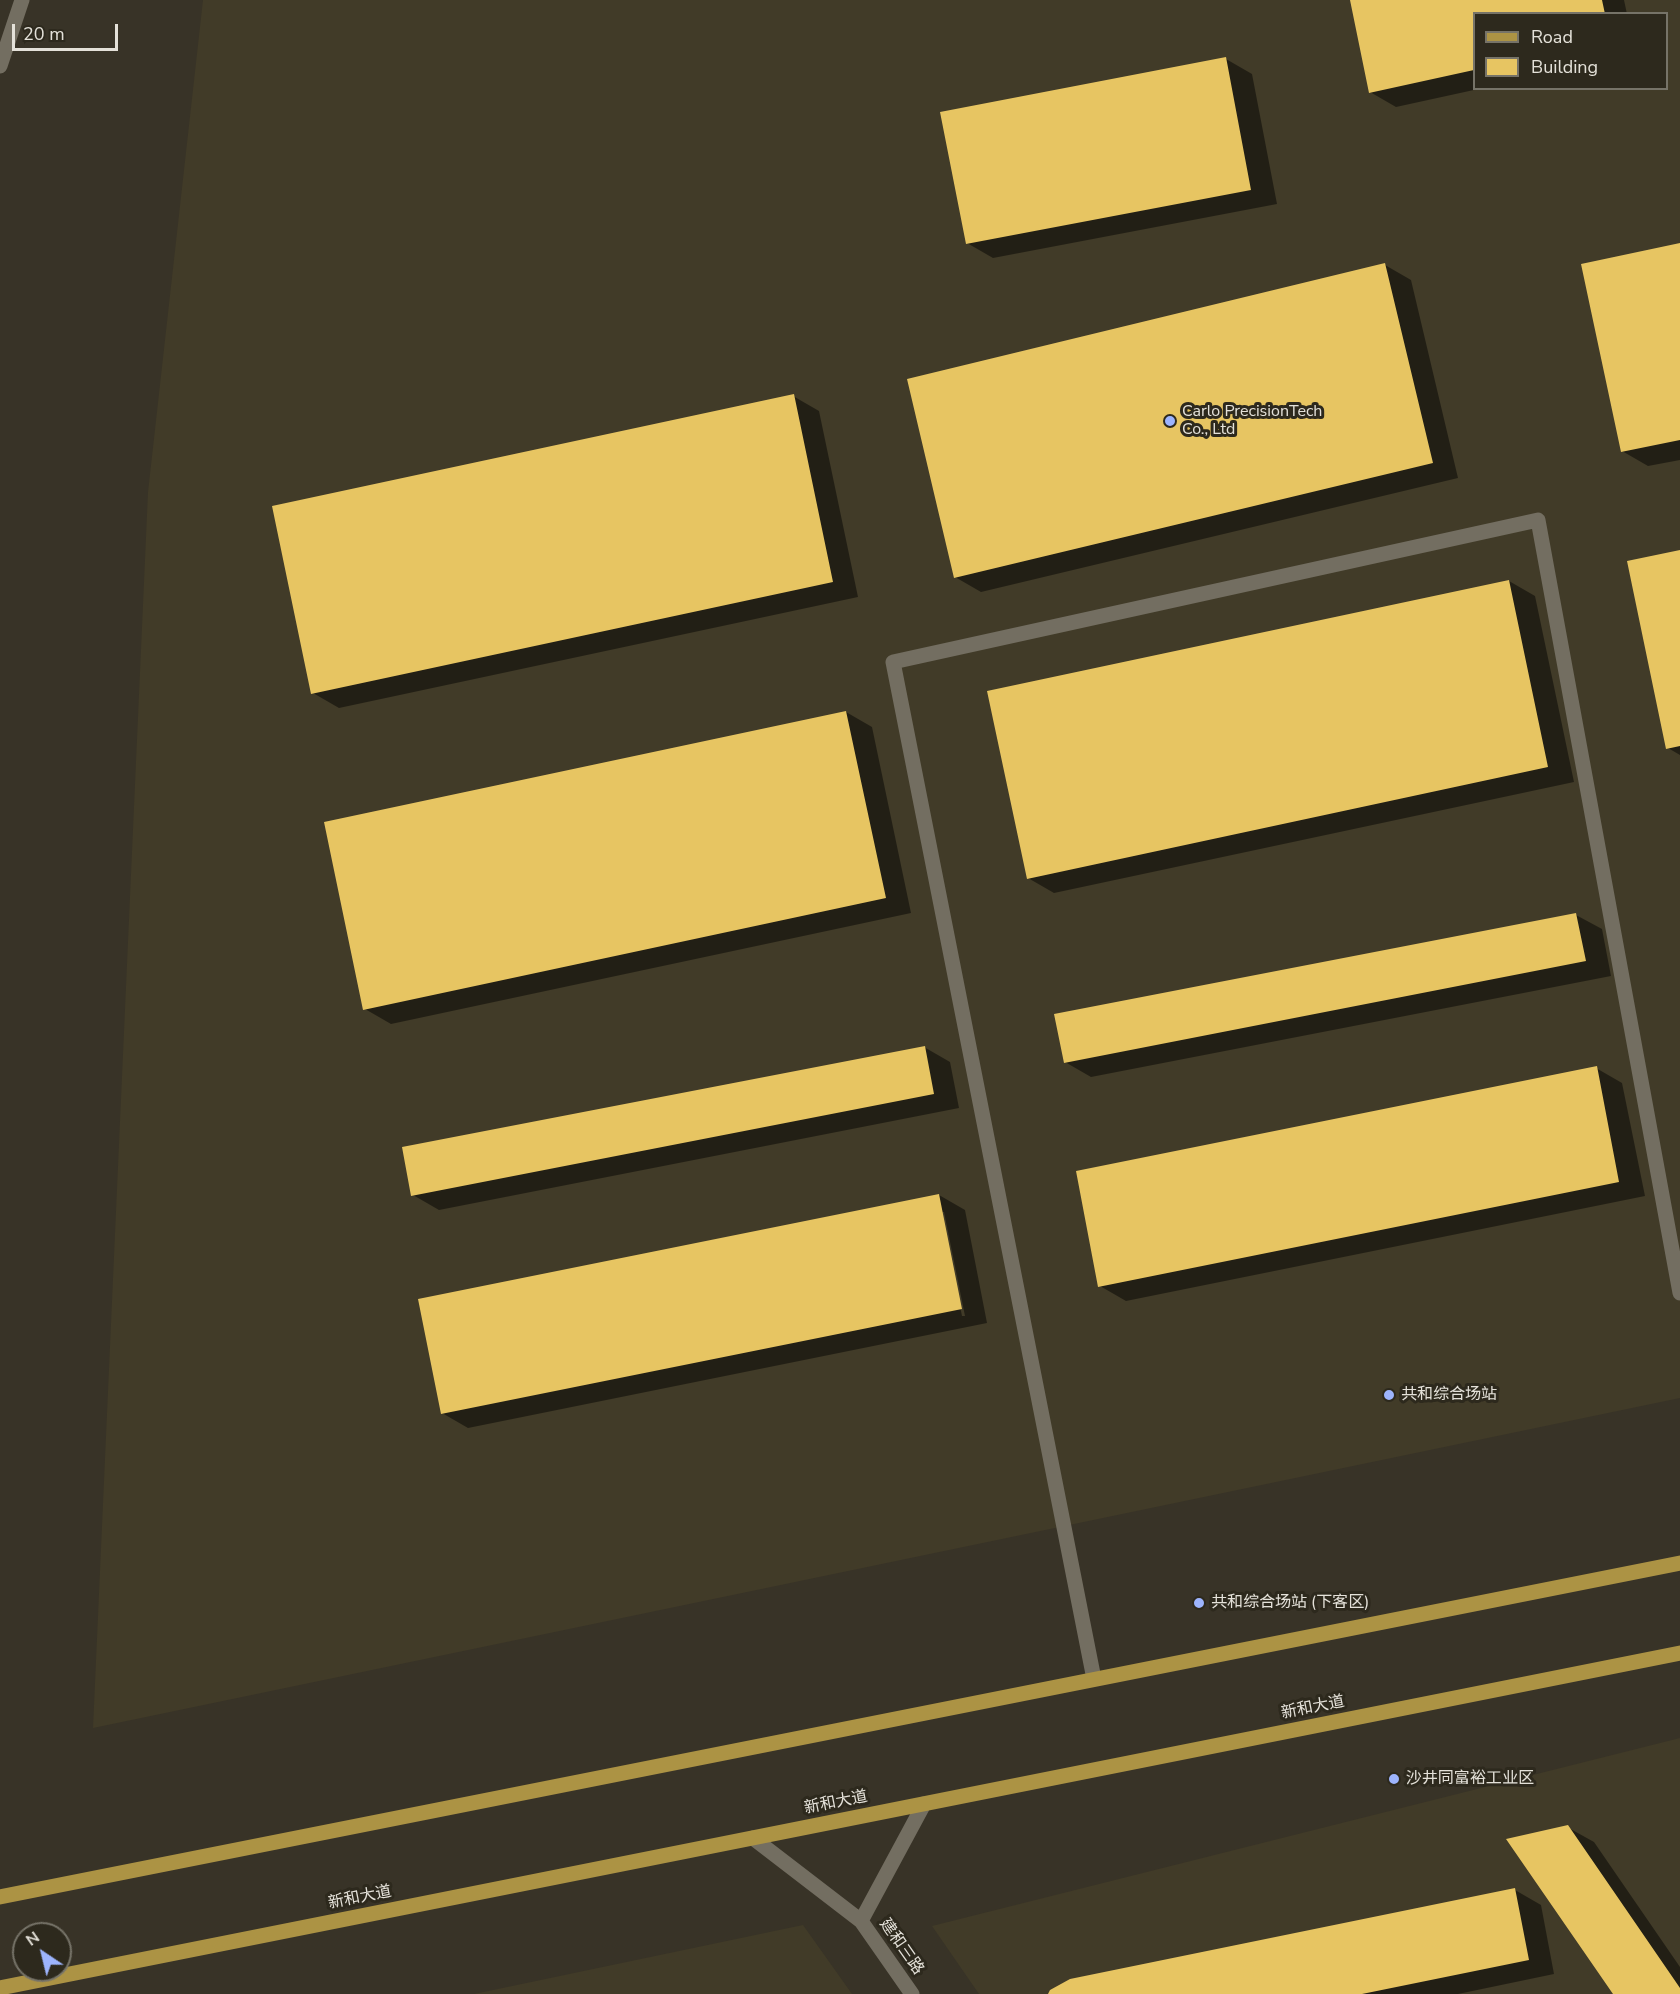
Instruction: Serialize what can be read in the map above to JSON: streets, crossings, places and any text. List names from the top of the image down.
{
  "streets": {
    "main road": ["新和大道"],
    "street": ["建和三路"]
  },
  "crossings": [
    ["新和大道", "建和三路"]
  ],
  "places": [
    "Carlo PrecisionTech Co., Ltd",
    "共和综合场站",
    "共和综合场站 (下客区)",
    "沙井同富裕工业区"
  ],
  "legend": ["Road", "Building"],
  "scale_bar": "20 m",
  "north": "top left"
}
